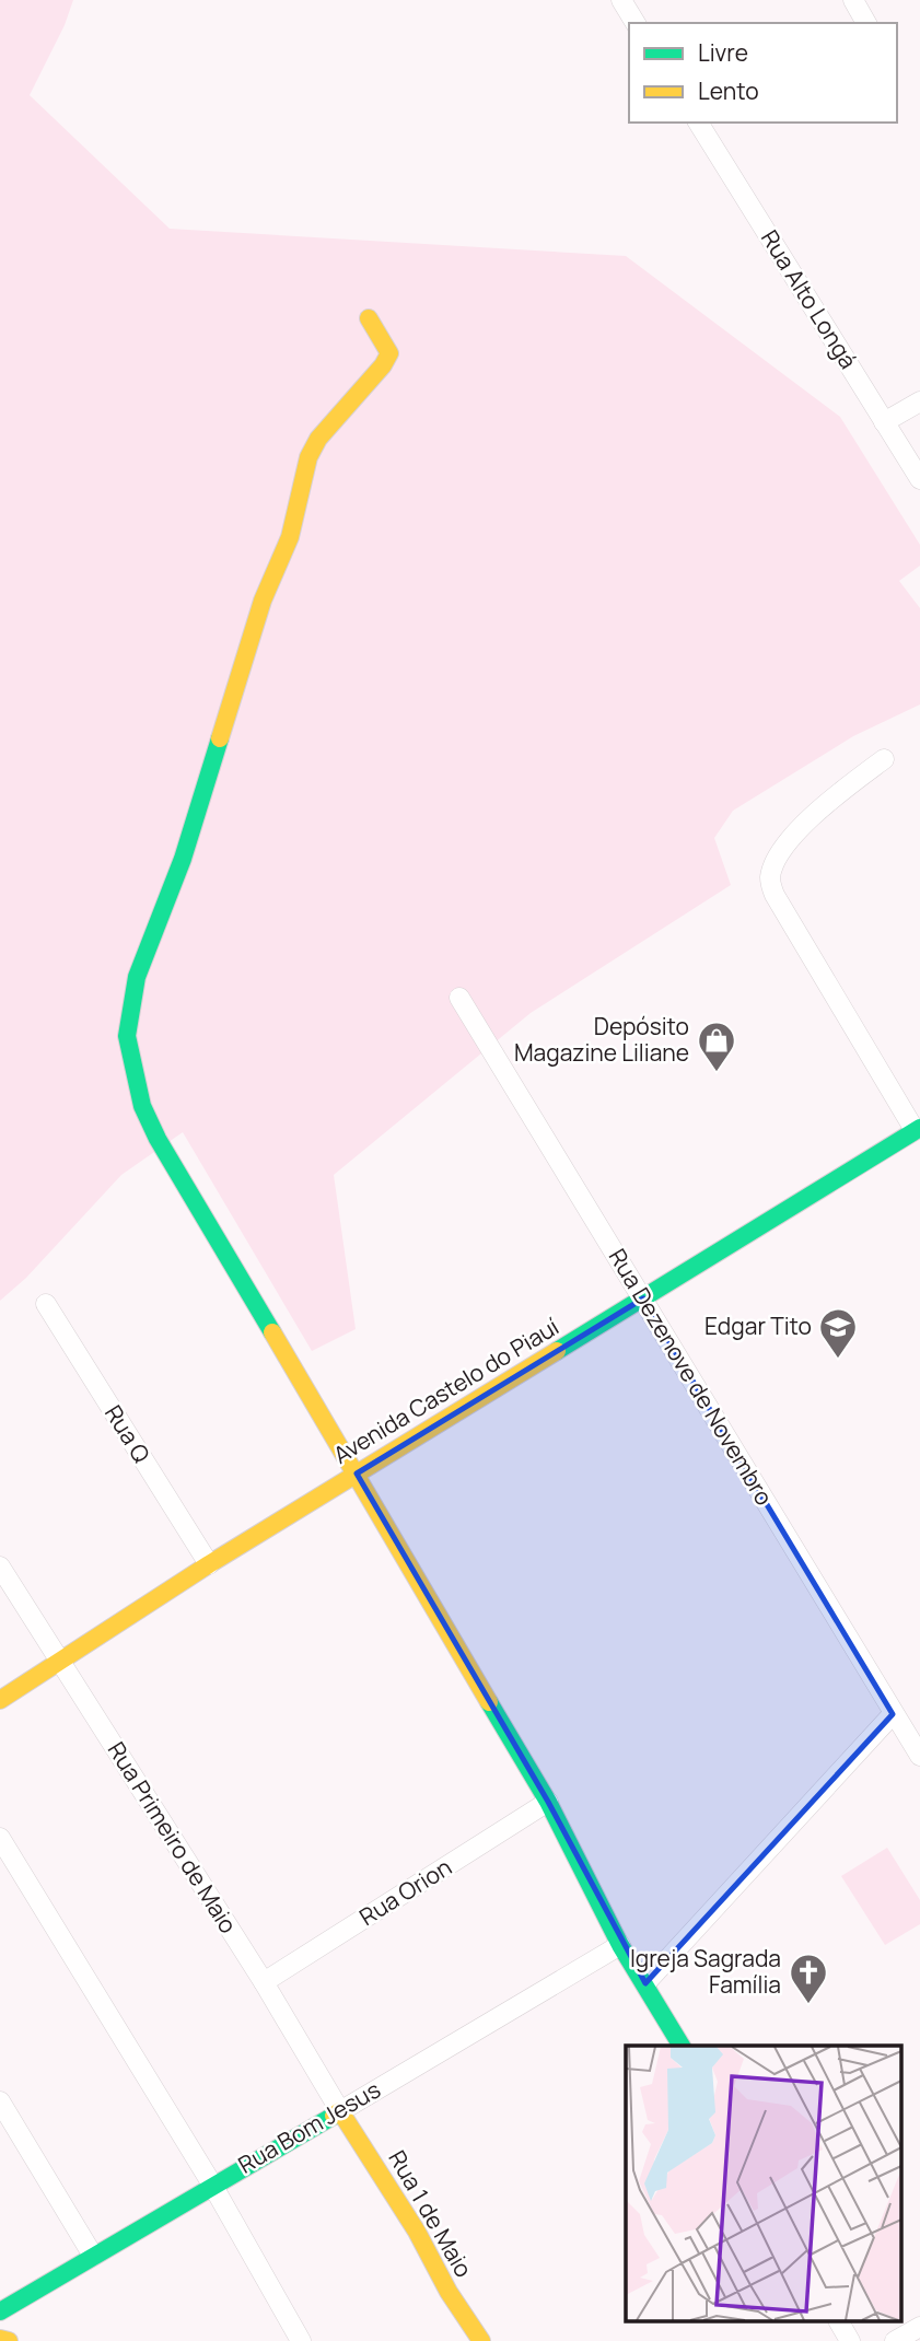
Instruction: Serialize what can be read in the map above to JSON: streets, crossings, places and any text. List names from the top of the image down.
{
  "streets": {
    "street": [
      "Rua Alto Longá",
      "Rua Dezenove de Novembro",
      "Avenida Castelo do Piauí",
      "Rua Q",
      "Rua Primeiro de Maio",
      "Rua Orion",
      "Rua Bom Jesus",
      "Rua 1 de Maio"
    ]
  },
  "crossings": [
    ["Rua Dezenove de Novembro", "Avenida Castelo do Piauí"],
    ["Avenida Castelo do Piauí", "Rua Q"],
    ["Avenida Castelo do Piauí", "Rua Primeiro de Maio"],
    ["Rua Primeiro de Maio", "Rua Orion"],
    ["Rua Primeiro de Maio", "Rua Bom Jesus"],
    ["Rua Primeiro de Maio", "Rua 1 de Maio"],
    ["Rua Bom Jesus", "Rua 1 de Maio"]
  ],
  "places": {
    "shop": ["Depósito Magazine Liliane"],
    "school or university": ["Edgar Tito"],
    "church": ["Igreja Sagrada Família"]
  },
  "legend": ["Livre", "Lento"]
}
